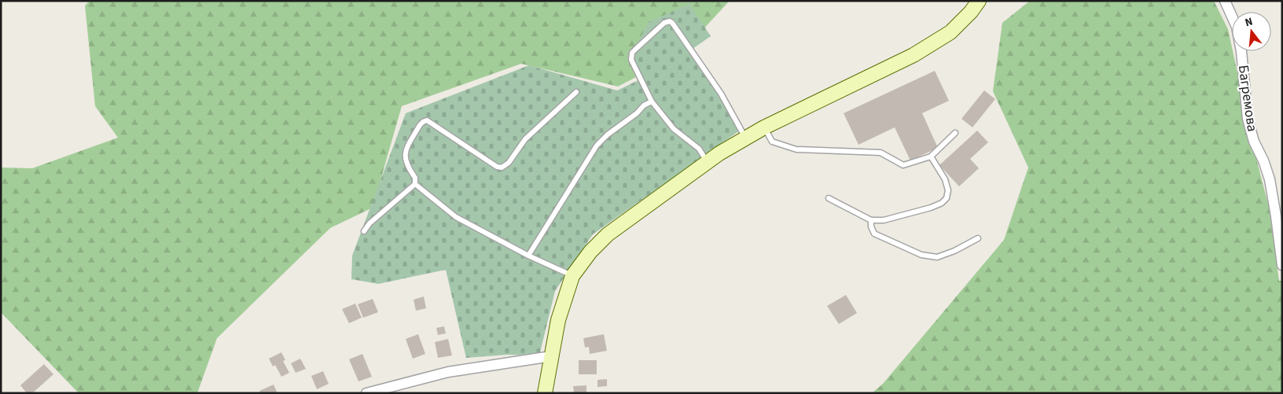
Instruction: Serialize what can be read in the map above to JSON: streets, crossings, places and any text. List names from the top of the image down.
{
  "streets": {
    "street": ["Багремова"]
  },
  "north": "top"
}
